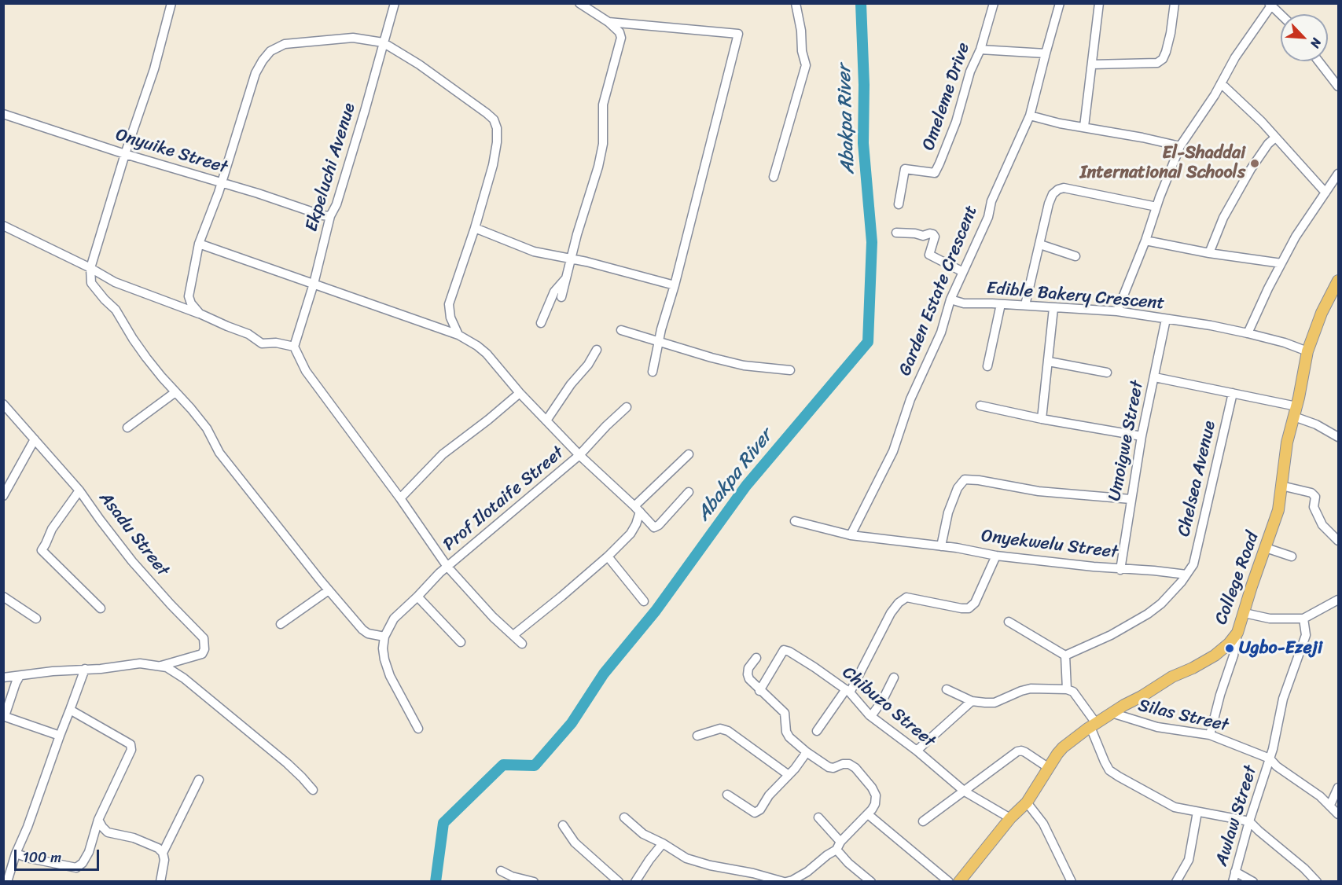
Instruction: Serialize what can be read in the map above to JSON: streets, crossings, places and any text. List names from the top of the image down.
{
  "streets": {
    "main road": ["College Road"],
    "street": [
      "Omeleme Drive",
      "Onyuike Street",
      "Ekpeluchi Avenue",
      "Garden Estate Crescent",
      "Edible Bakery Crescent",
      "Umoigwe Street",
      "Chelsea Avenue",
      "Prof Ilotaife Street",
      "Asadu Street",
      "Onyekwelu Street",
      "Chibuzo Street",
      "Silas Street",
      "Awlaw Street"
    ]
  },
  "crossings": [
    ["Onyuike Street", "Ekpeluchi Avenue"],
    ["Garden Estate Crescent", "Edible Bakery Crescent"],
    ["Garden Estate Crescent", "Onyekwelu Street"],
    ["Edible Bakery Crescent", "Umoigwe Street"],
    ["Edible Bakery Crescent", "College Road"],
    ["Umoigwe Street", "Onyekwelu Street"],
    ["Chelsea Avenue", "Onyekwelu Street"],
    ["College Road", "Chibuzo Street"],
    ["College Road", "Silas Street"],
    ["Silas Street", "Awlaw Street"]
  ],
  "water": ["Abakpa River"],
  "places": ["El-Shaddai International Schools", "Ugbo-Ezeji"],
  "scale_bar": "100 m",
  "north": "bottom right"
}
